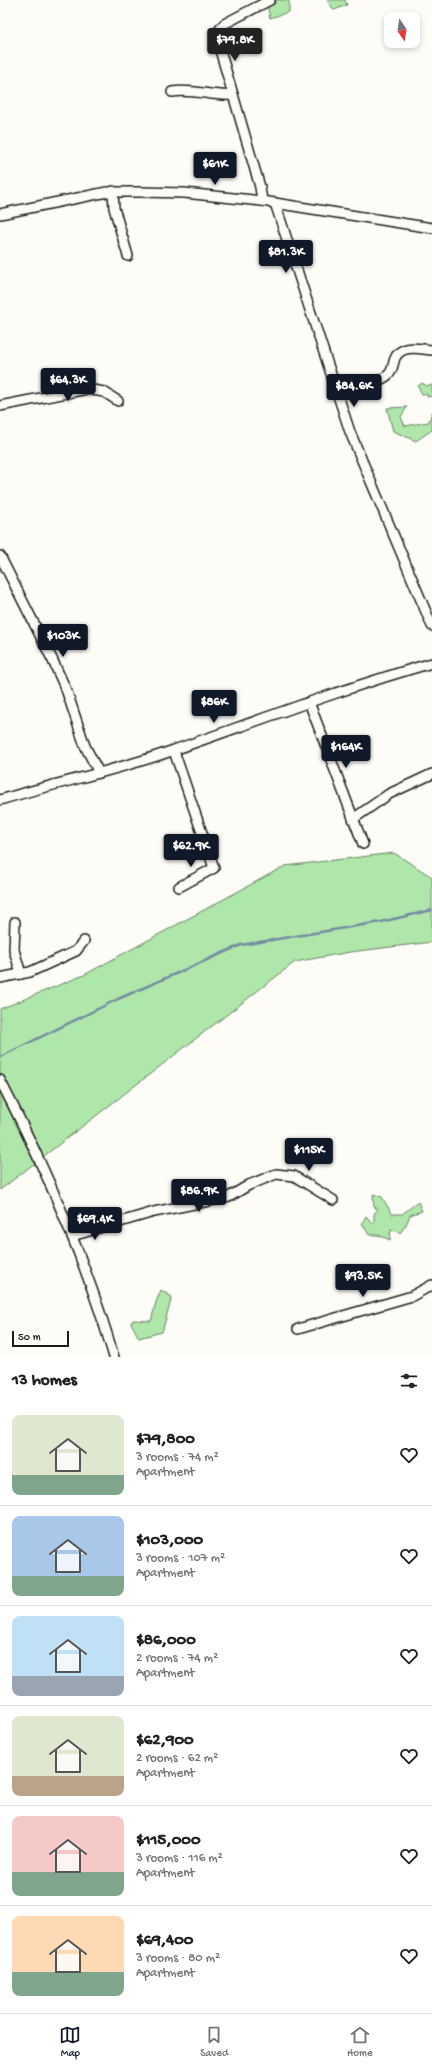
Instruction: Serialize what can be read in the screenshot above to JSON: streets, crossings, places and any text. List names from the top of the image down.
{
  "scale_bar": "50 m",
  "north": "bottom",
  "page": {
    "price": [
      "$79.8K",
      "$61K",
      "$81.3K",
      "$64.3K",
      "$84.6K",
      "$103K",
      "$86K",
      "$164K",
      "$62.9K",
      "$115K",
      "$86.9K",
      "$69.4K",
      "$93.5K"
    ],
    "scale": "50 m",
    "heading": "13 homes",
    "list": [
      {
        "name": "$79,800",
        "note": "3 rooms · 74 m² · Apartment"
      },
      {
        "name": "$103,000",
        "note": "3 rooms · 107 m² · Apartment"
      },
      {
        "name": "$86,000",
        "note": "2 rooms · 74 m² · Apartment"
      },
      {
        "name": "$62,900",
        "note": "2 rooms · 62 m² · Apartment"
      },
      {
        "name": "$115,000",
        "note": "3 rooms · 116 m² · Apartment"
      },
      {
        "name": "$69,400",
        "note": "3 rooms · 80 m² · Apartment"
      }
    ],
    "tabs": ["Map", "Saved", "Home"]
  }
}
